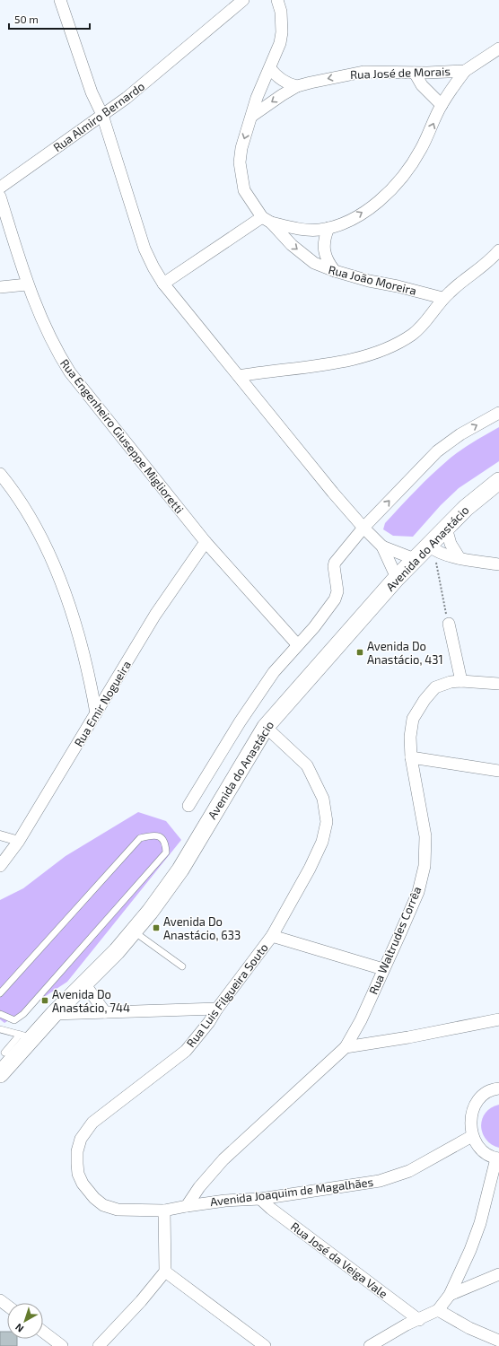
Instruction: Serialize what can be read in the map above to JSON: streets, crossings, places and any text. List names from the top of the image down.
{
  "streets": {
    "main road": ["Avenida do Anastácio"],
    "street": [
      "Rua José de Morais",
      "Rua Almiro Bernardo",
      "Rua João Moreira",
      "Rua Engenheiro Giuseppe Miglioretti",
      "Rua Emir Nogueira",
      "Rua Waltrudes Corrêa",
      "Rua Luis Filgueira Souto",
      "Avenida Joaquim de Magalhães",
      "Rua José da Veiga Vale"
    ]
  },
  "crossings": [
    ["Rua José de Morais", "Rua João Moreira"],
    ["Rua Engenheiro Giuseppe Miglioretti", "Rua Emir Nogueira"],
    ["Avenida do Anastácio", "Rua Luis Filgueira Souto"],
    ["Rua Luis Filgueira Souto", "Avenida Joaquim de Magalhães"],
    ["Avenida Joaquim de Magalhães", "Rua José da Veiga Vale"]
  ],
  "one_way": ["Rua José de Morais", "Rua João Moreira"],
  "places": {
    "transit": ["Avenida Do Anastácio, 431", "Avenida Do Anastácio, 633", "Avenida Do Anastácio, 744"]
  },
  "scale_bar": "50 m",
  "north": "bottom left"
}
